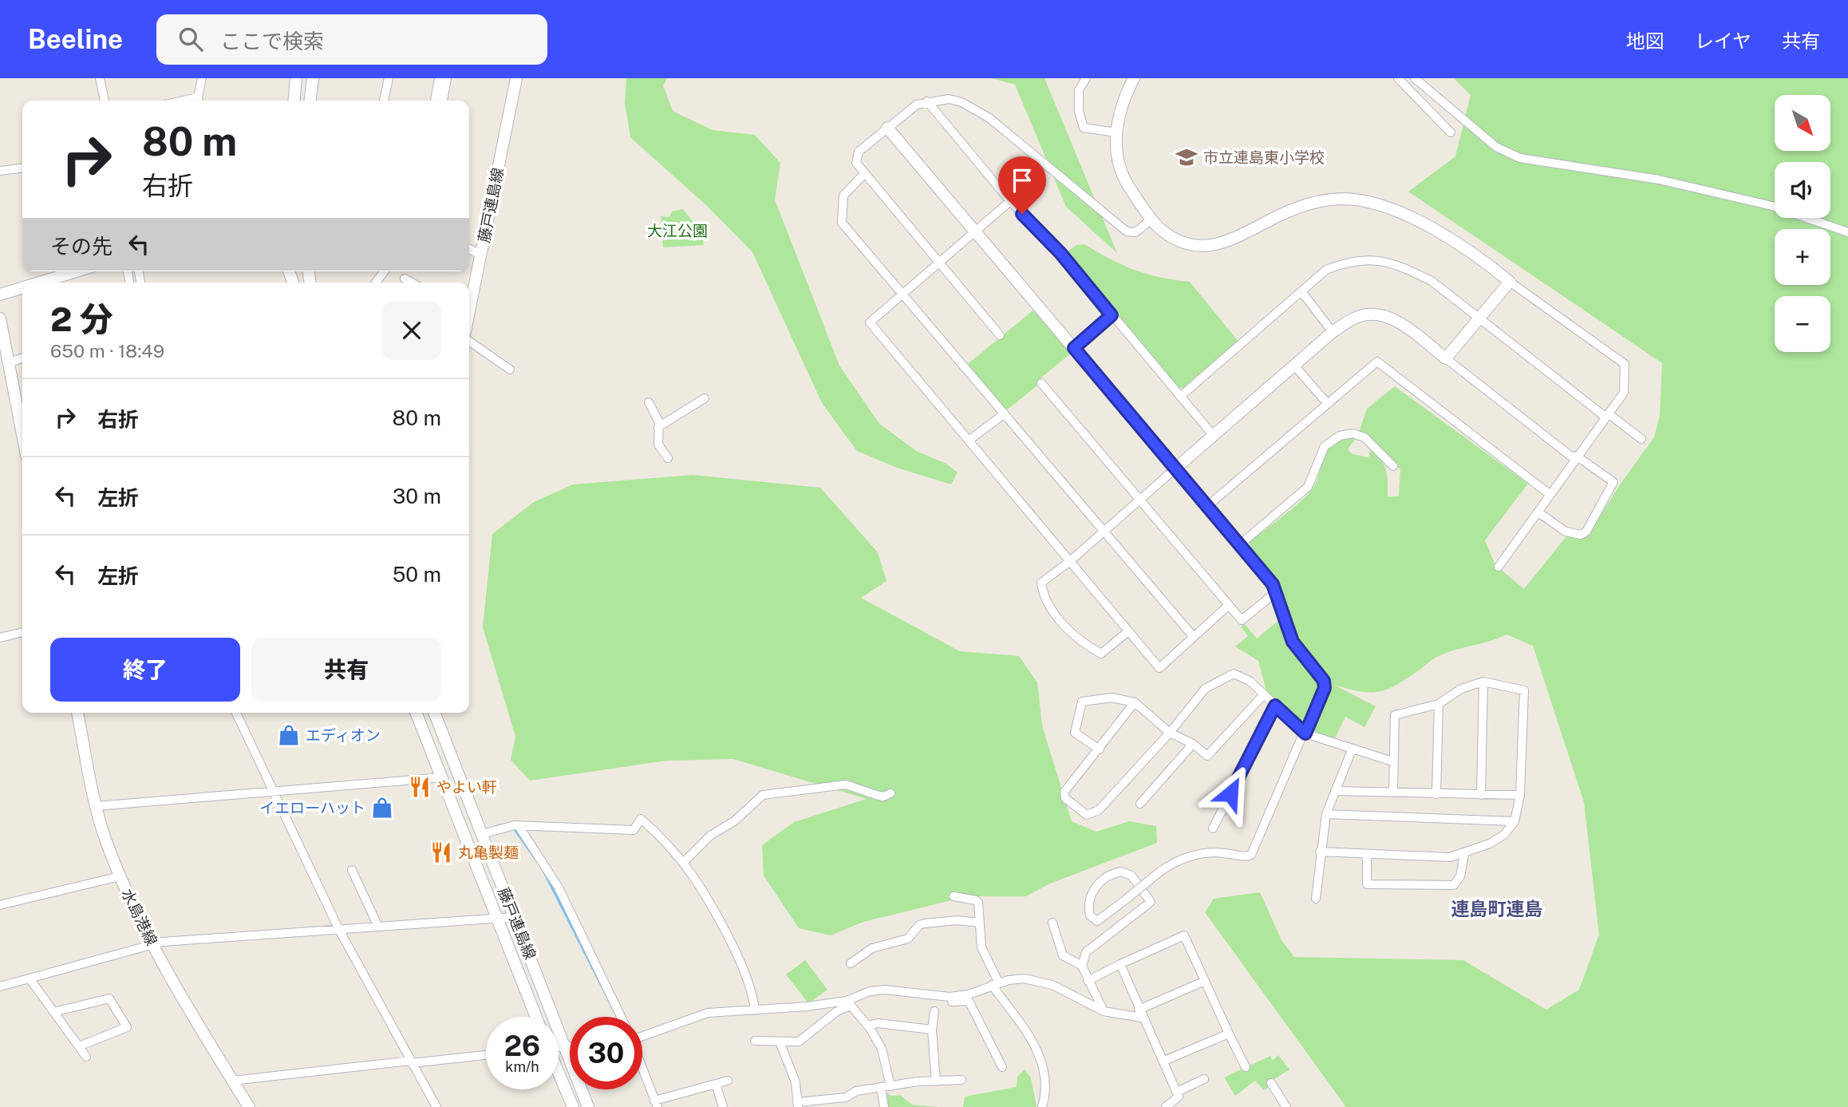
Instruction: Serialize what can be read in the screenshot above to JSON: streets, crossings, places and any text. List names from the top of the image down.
{
  "streets": {
    "main road": ["藤戸連島線", "水島港線"]
  },
  "districts": ["連島町連島"],
  "parks": ["大江公園"],
  "places": {
    "school or university": ["市立連島東小学校"],
    "shop": ["エディオン", "イエローハット"],
    "restaurant": ["やよい軒", "丸亀製麺"]
  },
  "north": "bottom right",
  "page": {
    "header": "Beeline",
    "search": "ここで検索",
    "nav": ["地図", "レイヤ", "共有"],
    "map_buttons": ["+", "−"],
    "turn": ["80 m", "右折"],
    "then": "その先",
    "heading": ["2 分", "650 m · 18:49"],
    "list": [
      {
        "name": "右折",
        "value": "80 m"
      },
      {
        "name": "左折",
        "value": "30 m"
      },
      {
        "name": "左折",
        "value": "50 m"
      }
    ],
    "buttons": ["終了", "共有"],
    "speed": "26 km/h",
    "limit": "30"
  }
}
